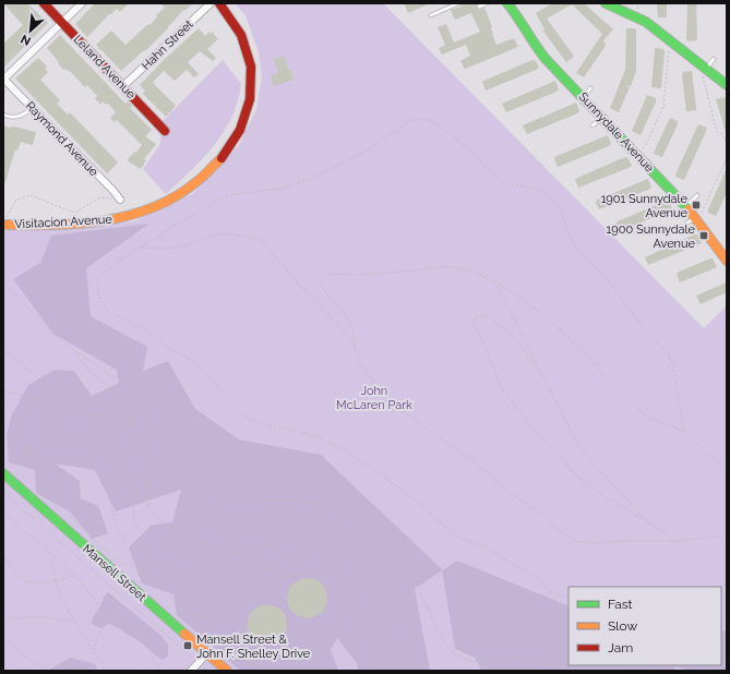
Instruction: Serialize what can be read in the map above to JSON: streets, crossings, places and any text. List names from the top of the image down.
{
  "streets": {
    "street": [
      "Hahn Street",
      "Leland Avenue",
      "Sunnydale Avenue",
      "Raymond Avenue",
      "Visitacion Avenue",
      "Mansell Street"
    ]
  },
  "crossings": [
    ["Hahn Street", "Leland Avenue"]
  ],
  "parks": ["John McLaren Park"],
  "places": {
    "transit": ["1901 Sunnydale Avenue", "1900 Sunnydale Avenue", "Mansell Street & John F. Shelley Drive"]
  },
  "legend": ["Fast", "Slow", "Jam"],
  "north": "bottom left"
}
